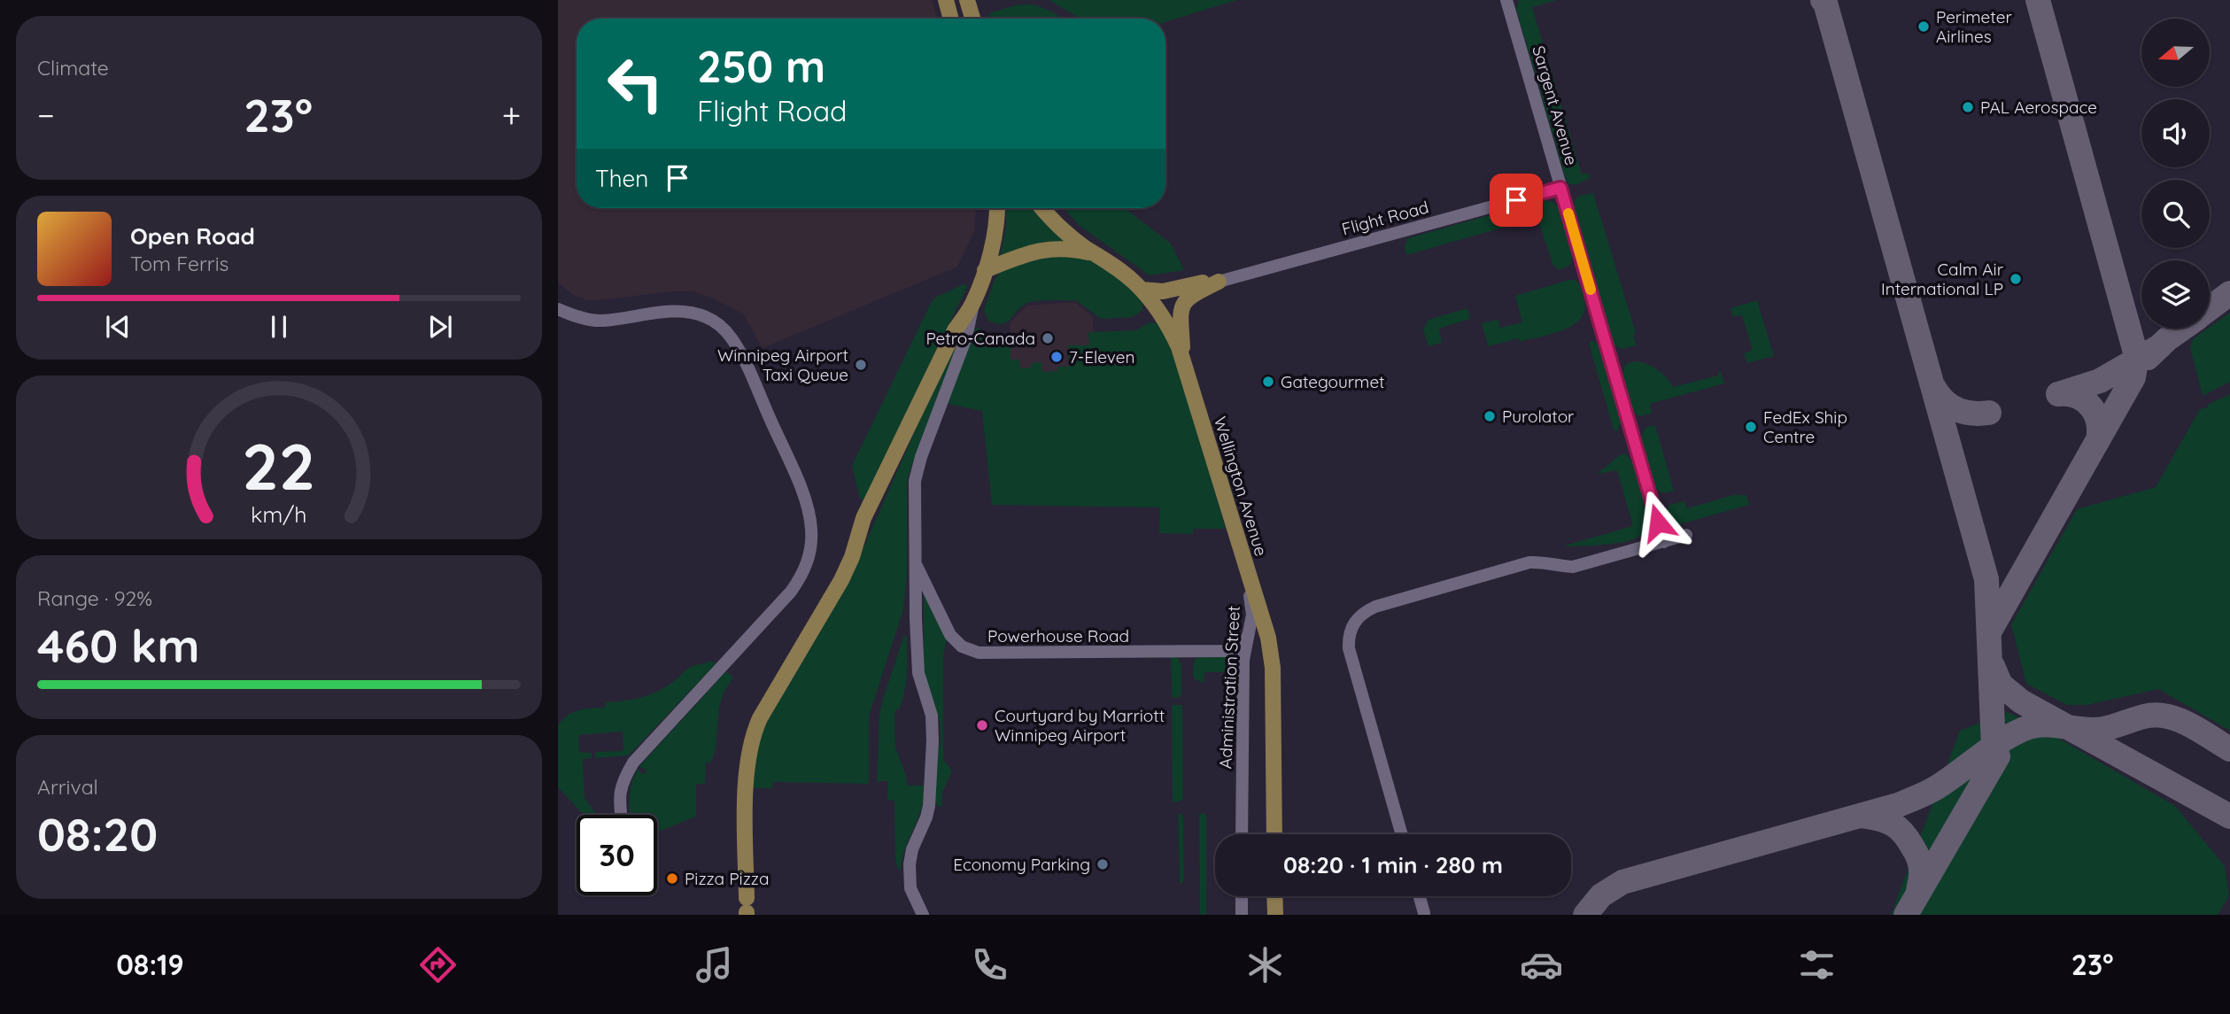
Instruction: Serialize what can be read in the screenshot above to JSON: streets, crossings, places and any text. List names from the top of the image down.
{
  "streets": {
    "main road": ["Wellington Avenue"],
    "street": [
      "Sargent Avenue",
      "Flight Road",
      "Powerhouse Road",
      "Administration Street"
    ]
  },
  "crossings": [
    ["Sargent Avenue", "Flight Road"],
    ["Wellington Avenue", "Administration Street"],
    ["Powerhouse Road", "Administration Street"]
  ],
  "places": [
    "Perimeter Airlines",
    "PAL Aerospace",
    "Calm Air International LP",
    "Petro-Canada",
    "7-Eleven",
    "Winnipeg Airport Taxi Queue",
    "Gategourmet",
    "Purolator",
    "FedEx Ship Centre",
    "Courtyard by Marriott Winnipeg Airport",
    "Economy Parking",
    "Pizza Pizza"
  ],
  "north": "left",
  "page": {
    "tile": [
      "Climate",
      ["Range · 92%", "460 km"],
      ["Arrival", "08:20"]
    ],
    "turn": ["250 m", "Flight Road"],
    "heat": ["−", "23°", "+"],
    "then": "Then",
    "song": ["Open Road", "Tom Ferris"],
    "limit": "30",
    "trip": "08:20 · 1 min · 280 m",
    "tabs": ["08:19", "23°"],
    "gauge": ["22", "km/h"]
  }
}
